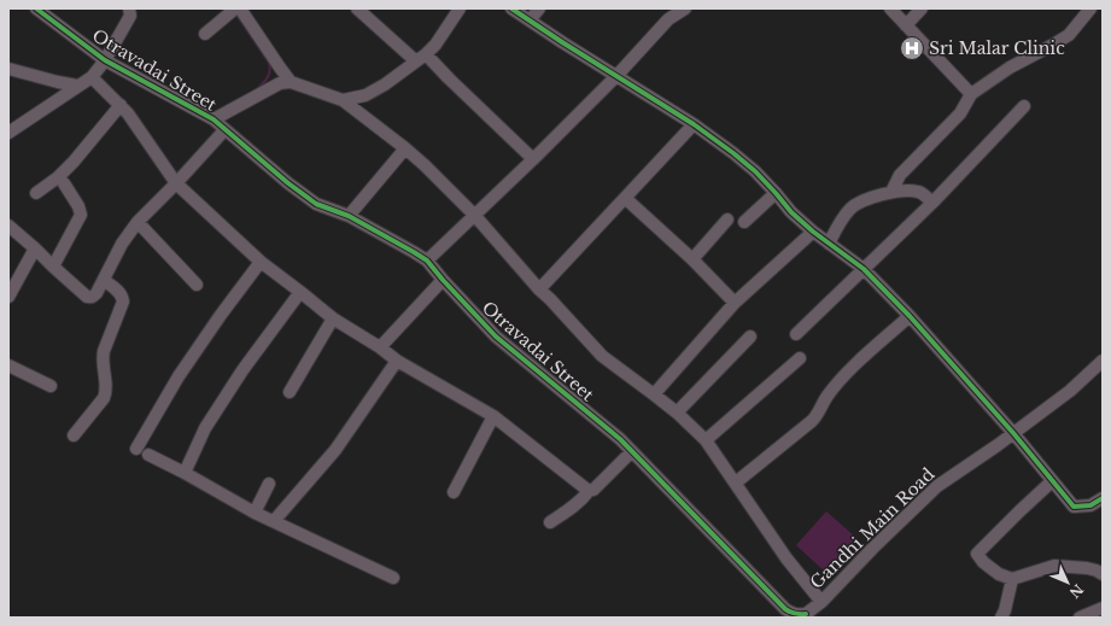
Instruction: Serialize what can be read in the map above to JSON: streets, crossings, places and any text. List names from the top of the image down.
{
  "streets": {
    "street": ["Otravadai Street", "Gandhi Main Road"]
  },
  "crossings": [
    ["Otravadai Street", "Gandhi Main Road"]
  ],
  "places": {
    "hospital": ["Sri Malar Clinic"]
  },
  "north": "bottom right"
}
